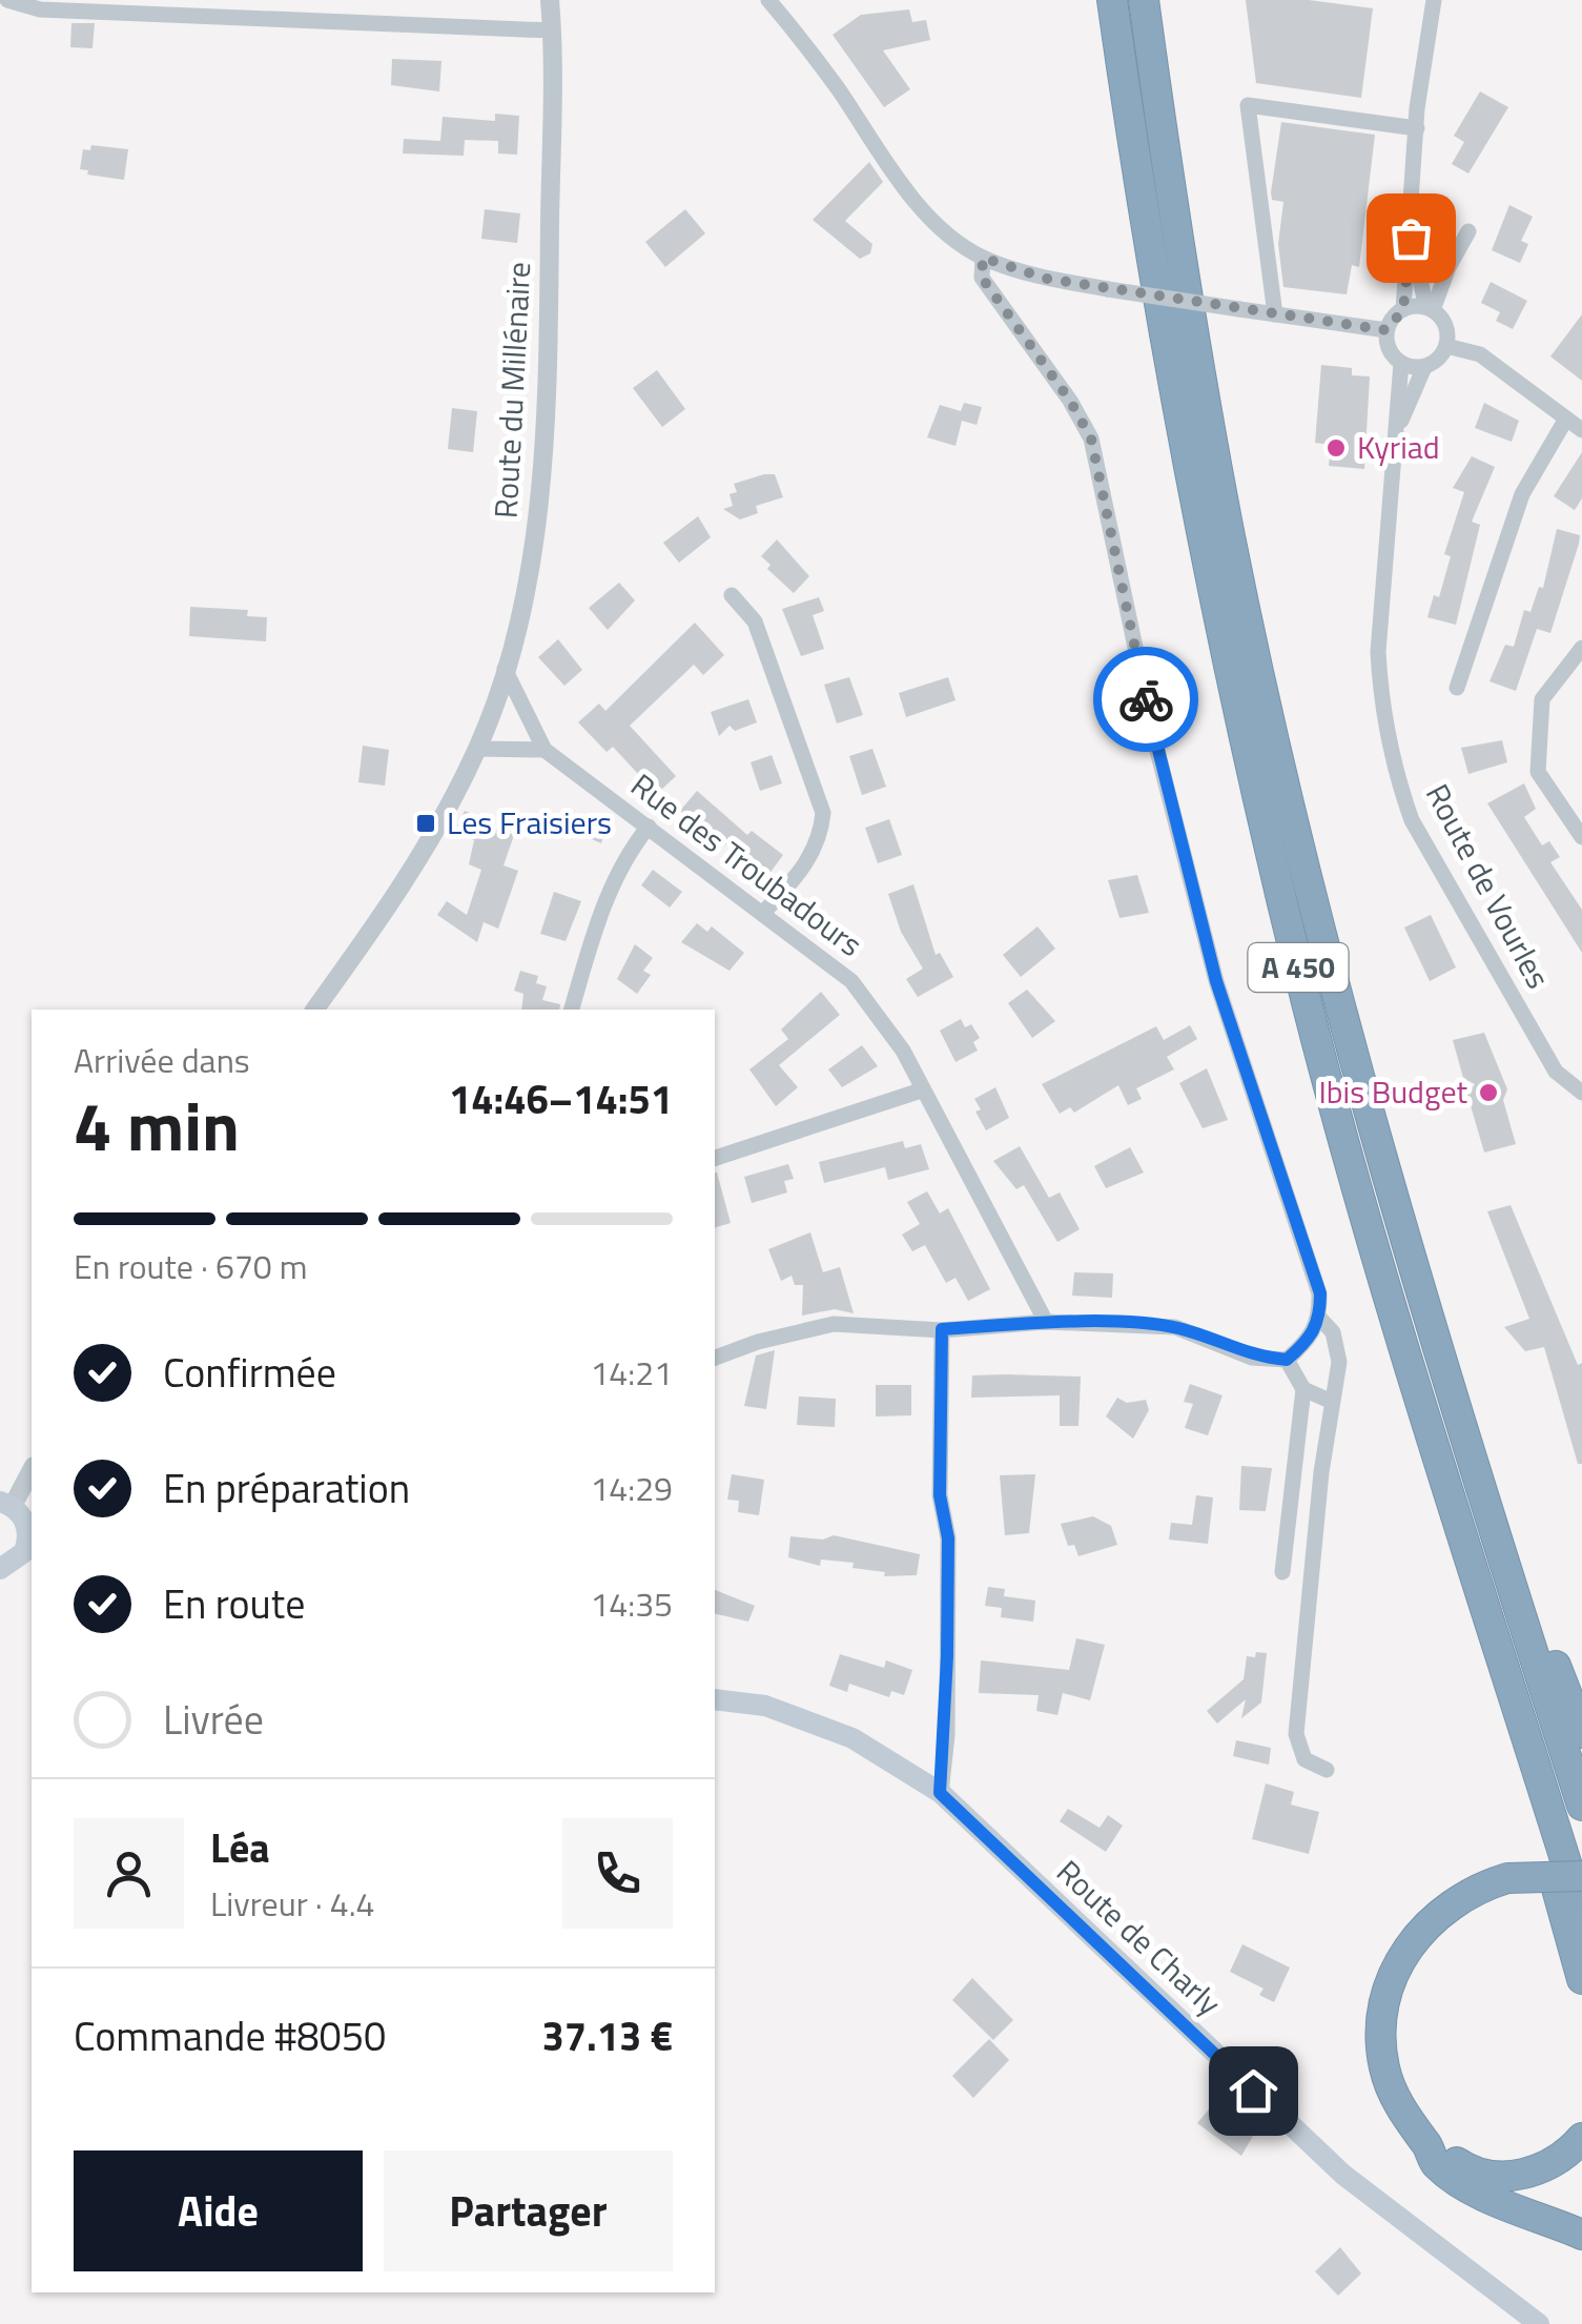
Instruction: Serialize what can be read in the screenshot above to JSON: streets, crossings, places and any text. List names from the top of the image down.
{
  "streets": {
    "highway": ["A 450"],
    "main road": ["Route de Charly"],
    "street": ["Route du Millénaire", "Rue des Troubadours", "Route de Vourles"]
  },
  "crossings": [
    ["Route du Millénaire", "Rue des Troubadours"]
  ],
  "places": {
    "other": ["Kyriad", "Ibis Budget"],
    "transit": ["Les Fraisiers"]
  },
  "page": {
    "heading": ["4 min", "Arrivée dans", "14:46–14:51"],
    "panel": [
      "Léa",
      "Livreur · 4.4",
      "Commande #8050",
      "37.13 €"
    ],
    "bar": "En route · 670 m",
    "list": [
      ["Confirmée", "14:21"],
      ["En préparation", "14:29"],
      ["En route", "14:35"],
      "Livrée"
    ],
    "buttons": ["Aide", "Partager"]
  }
}
